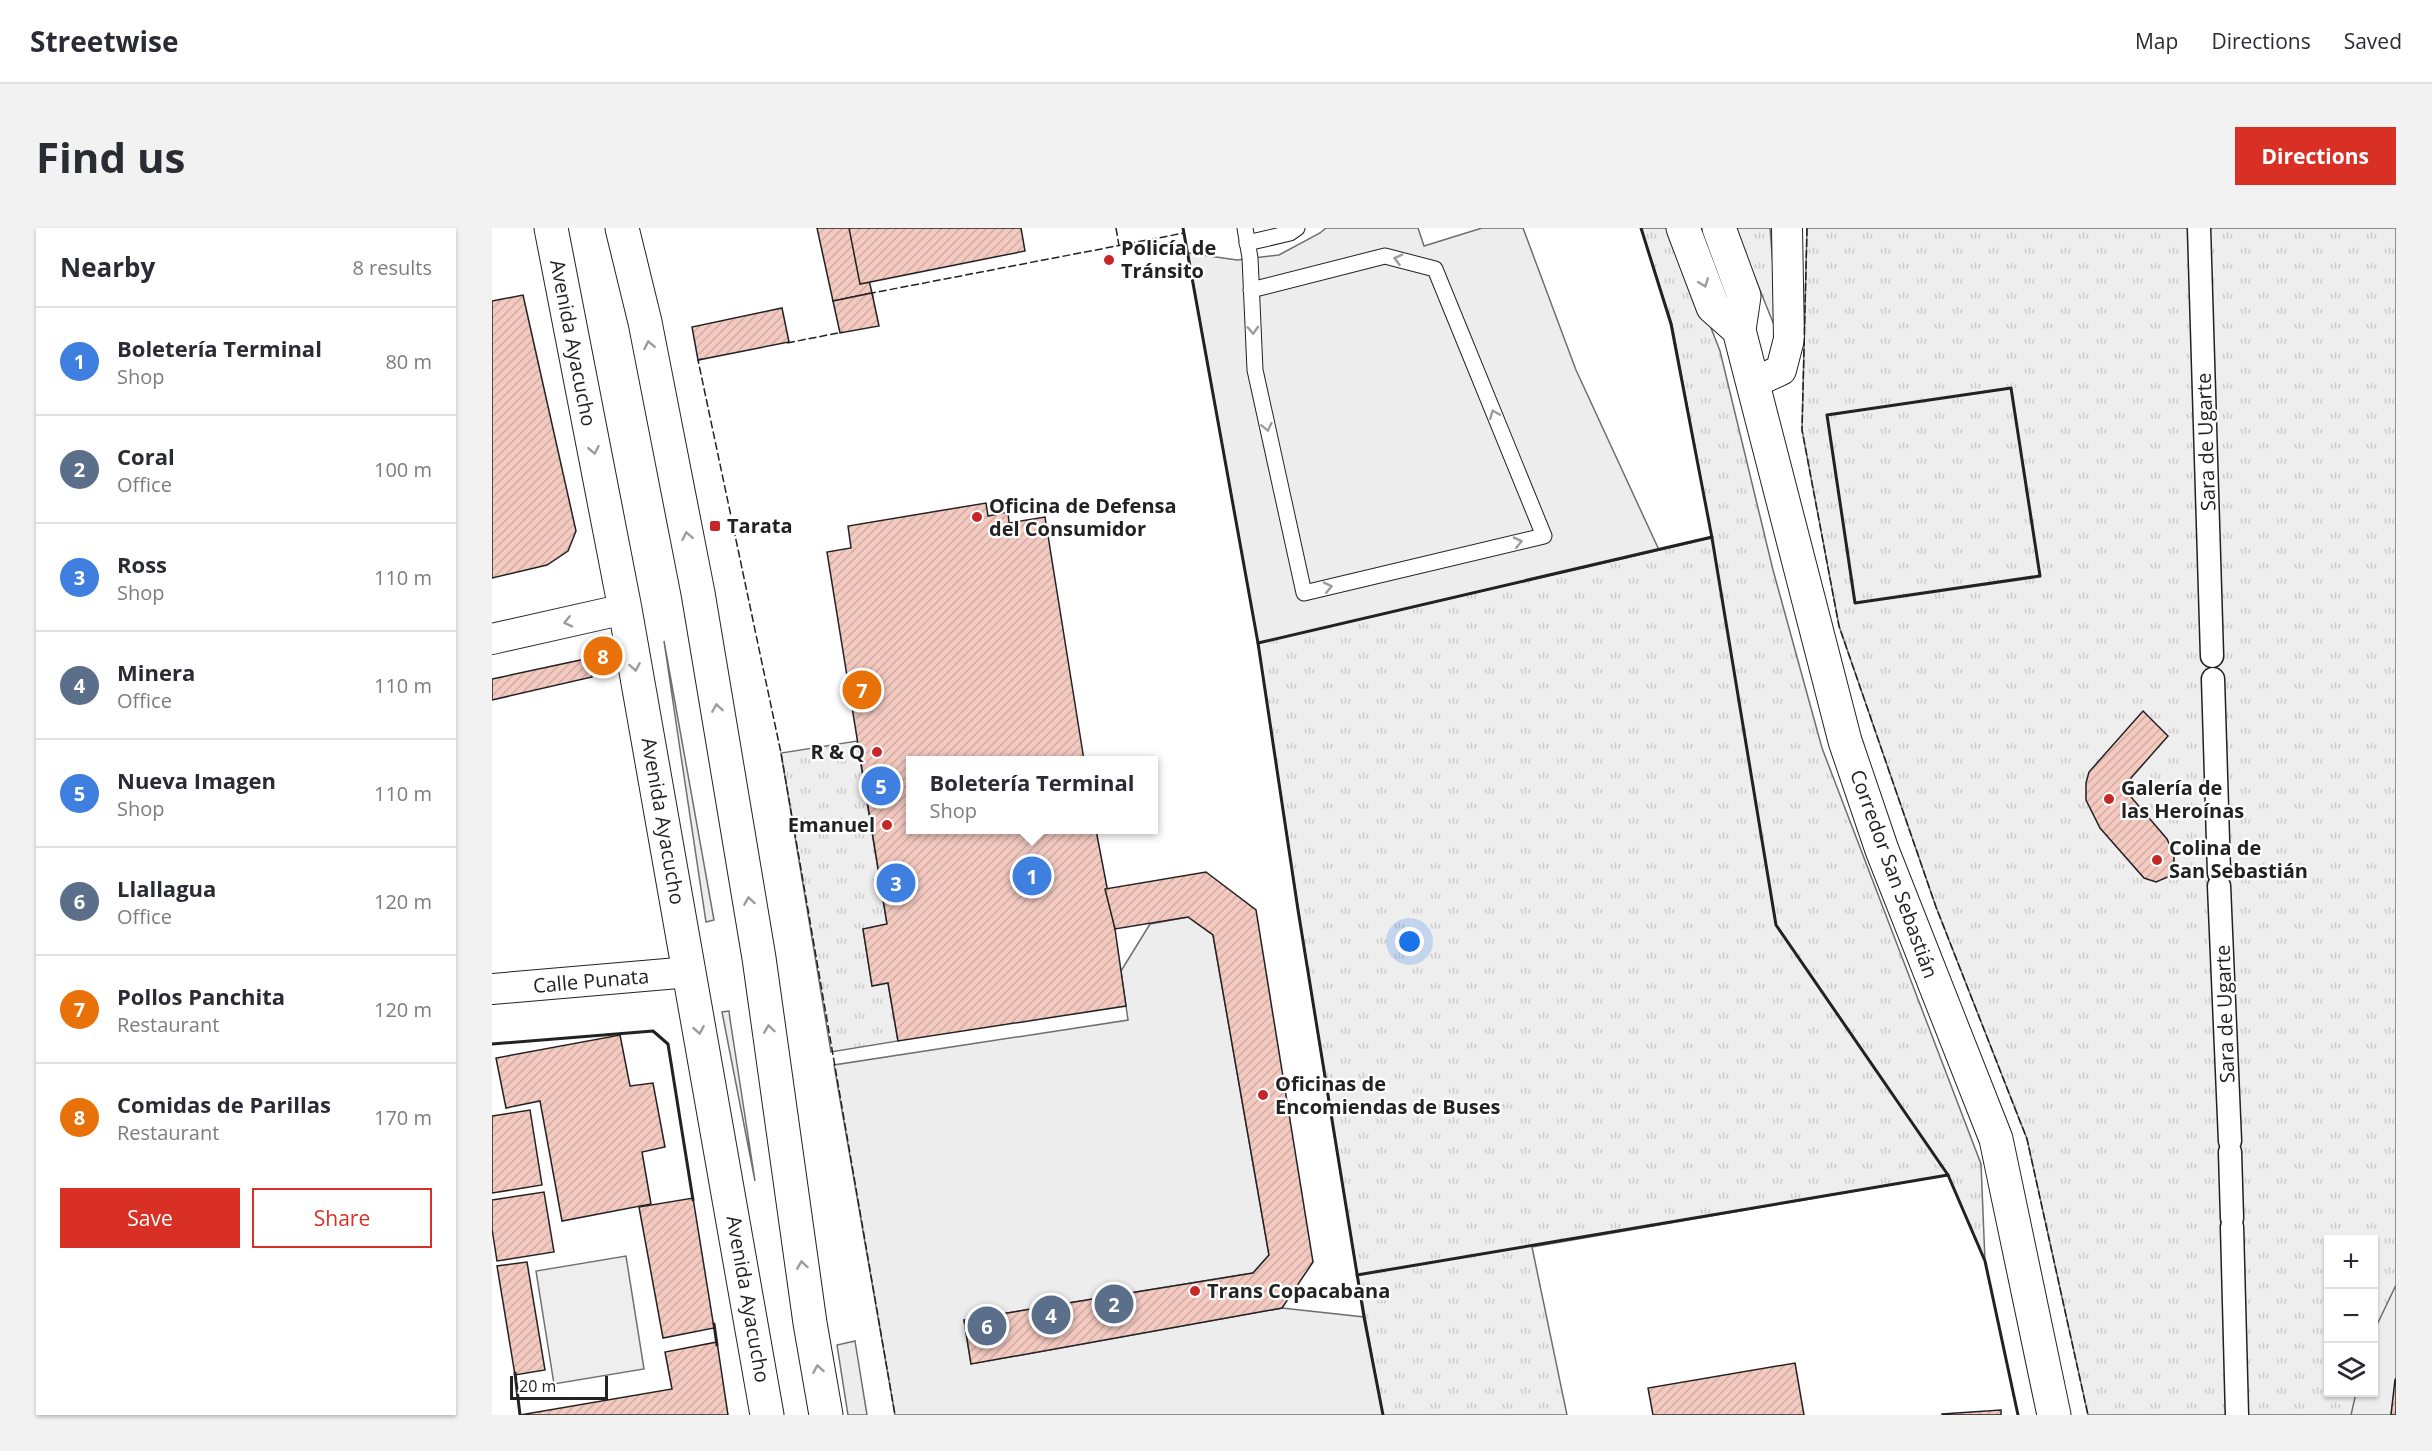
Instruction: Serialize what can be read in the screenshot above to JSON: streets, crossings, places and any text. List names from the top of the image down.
{
  "streets": {
    "main road": ["Avenida Ayacucho", "Corredor San Sebastián"],
    "street": ["Sara de Ugarte", "Calle Punata"]
  },
  "crossings": [
    ["Avenida Ayacucho", "Calle Punata"]
  ],
  "places": {
    "other": [
      "Policía de Tránsito",
      "Oficina de Defensa del Consumidor",
      "R & Q",
      "Galería de las Heroínas",
      "Emanuel",
      "Colina de San Sebastián",
      "Oficinas de Encomiendas de Buses",
      "Trans Copacabana"
    ],
    "transit": ["Tarata"]
  },
  "scale_bar": "20 m",
  "page": {
    "header": "Streetwise",
    "nav": ["Map", "Directions", "Saved"],
    "buttons": [
      "Directions",
      ["Save", "Share"]
    ],
    "title": "Find us",
    "heading": ["Nearby", "8 results"],
    "list": [
      {
        "mark": "1",
        "name": "Boletería Terminal",
        "note": "Shop",
        "value": "80 m"
      },
      {
        "mark": "2",
        "name": "Coral",
        "note": "Office",
        "value": "100 m"
      },
      {
        "mark": "3",
        "name": "Ross",
        "note": "Shop",
        "value": "110 m"
      },
      {
        "mark": "4",
        "name": "Minera",
        "note": "Office",
        "value": "110 m"
      },
      {
        "mark": "5",
        "name": "Nueva Imagen",
        "note": "Shop",
        "value": "110 m"
      },
      {
        "mark": "6",
        "name": "Llallagua",
        "note": "Office",
        "value": "120 m"
      },
      {
        "mark": "7",
        "name": "Pollos Panchita",
        "note": "Restaurant",
        "value": "120 m"
      },
      {
        "mark": "8",
        "name": "Comidas de Parillas",
        "note": "Restaurant",
        "value": "170 m"
      }
    ],
    "pins": [
      "8",
      "7",
      "5",
      "1",
      "3",
      "2",
      "4",
      "6"
    ],
    "popup": ["Boletería Terminal", "Shop"],
    "map_buttons": ["+", "−"],
    "scale": "20 m"
  }
}
